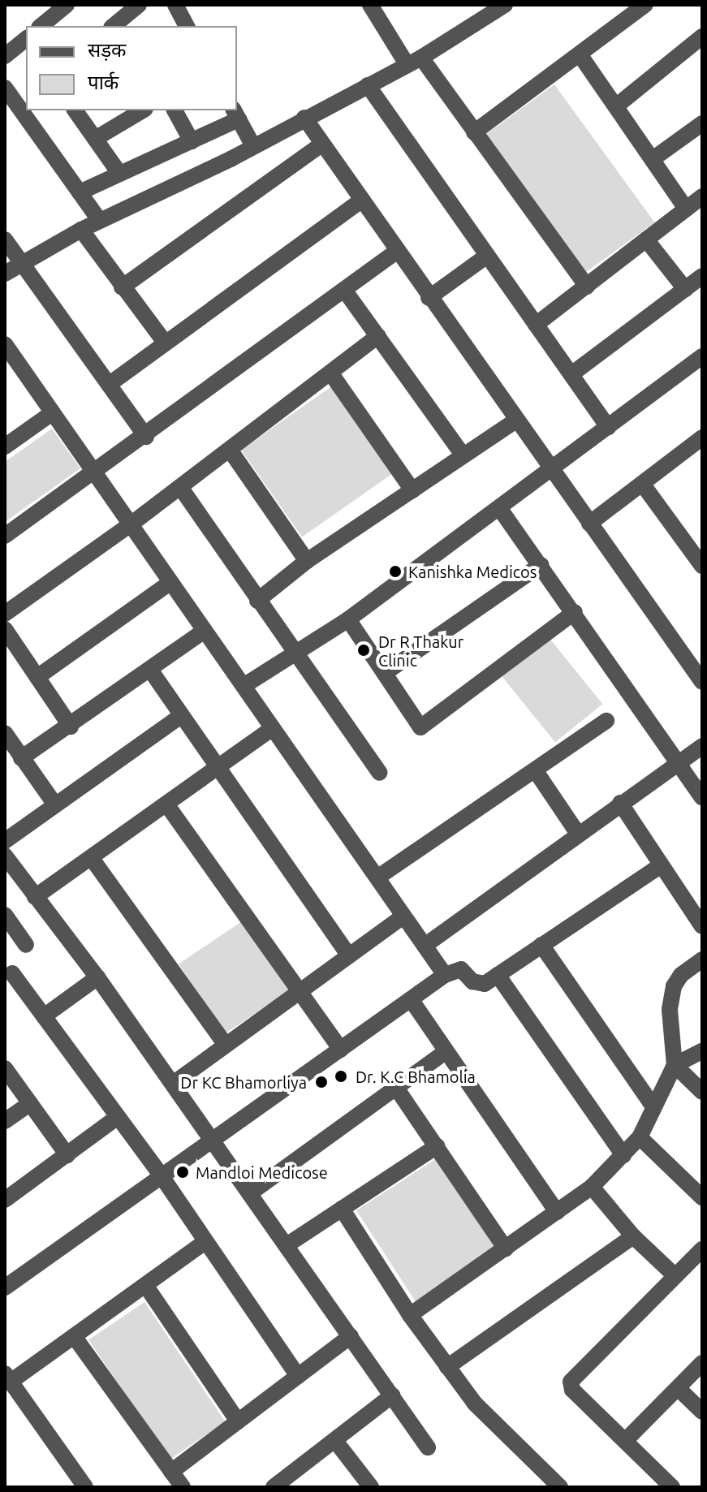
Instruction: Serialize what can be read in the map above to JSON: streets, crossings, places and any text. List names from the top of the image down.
{
  "places": [
    "Kanishka Medicos",
    "Dr R Thakur Clinic",
    "Dr. K.C Bhamolia",
    "Dr KC Bhamorliya",
    "Mandloi Medicose"
  ],
  "legend": ["सड़क", "पार्क"]
}
